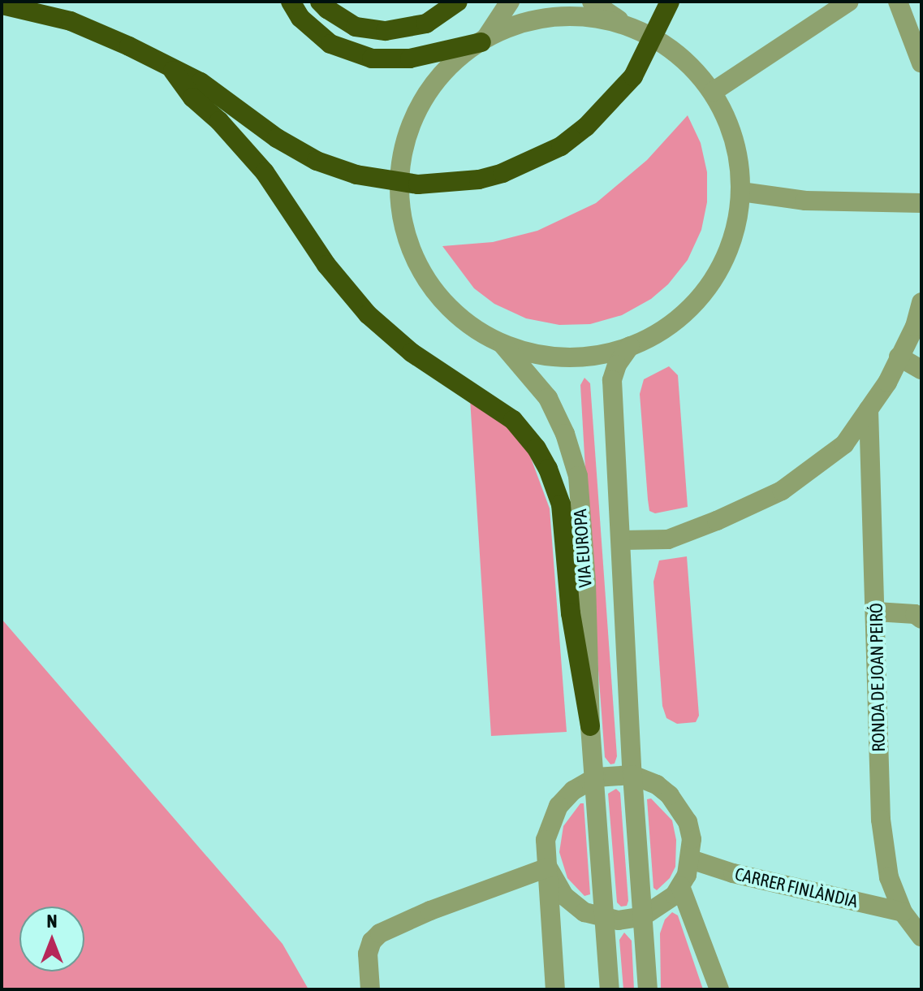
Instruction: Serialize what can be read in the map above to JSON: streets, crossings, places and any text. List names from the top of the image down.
{
  "streets": {
    "street": ["VIA EUROPA", "RONDA DE JOAN PEIRÓ", "CARRER FINLÀNDIA"]
  },
  "crossings": [
    ["RONDA DE JOAN PEIRÓ", "CARRER FINLÀNDIA"]
  ],
  "north": "top"
}
